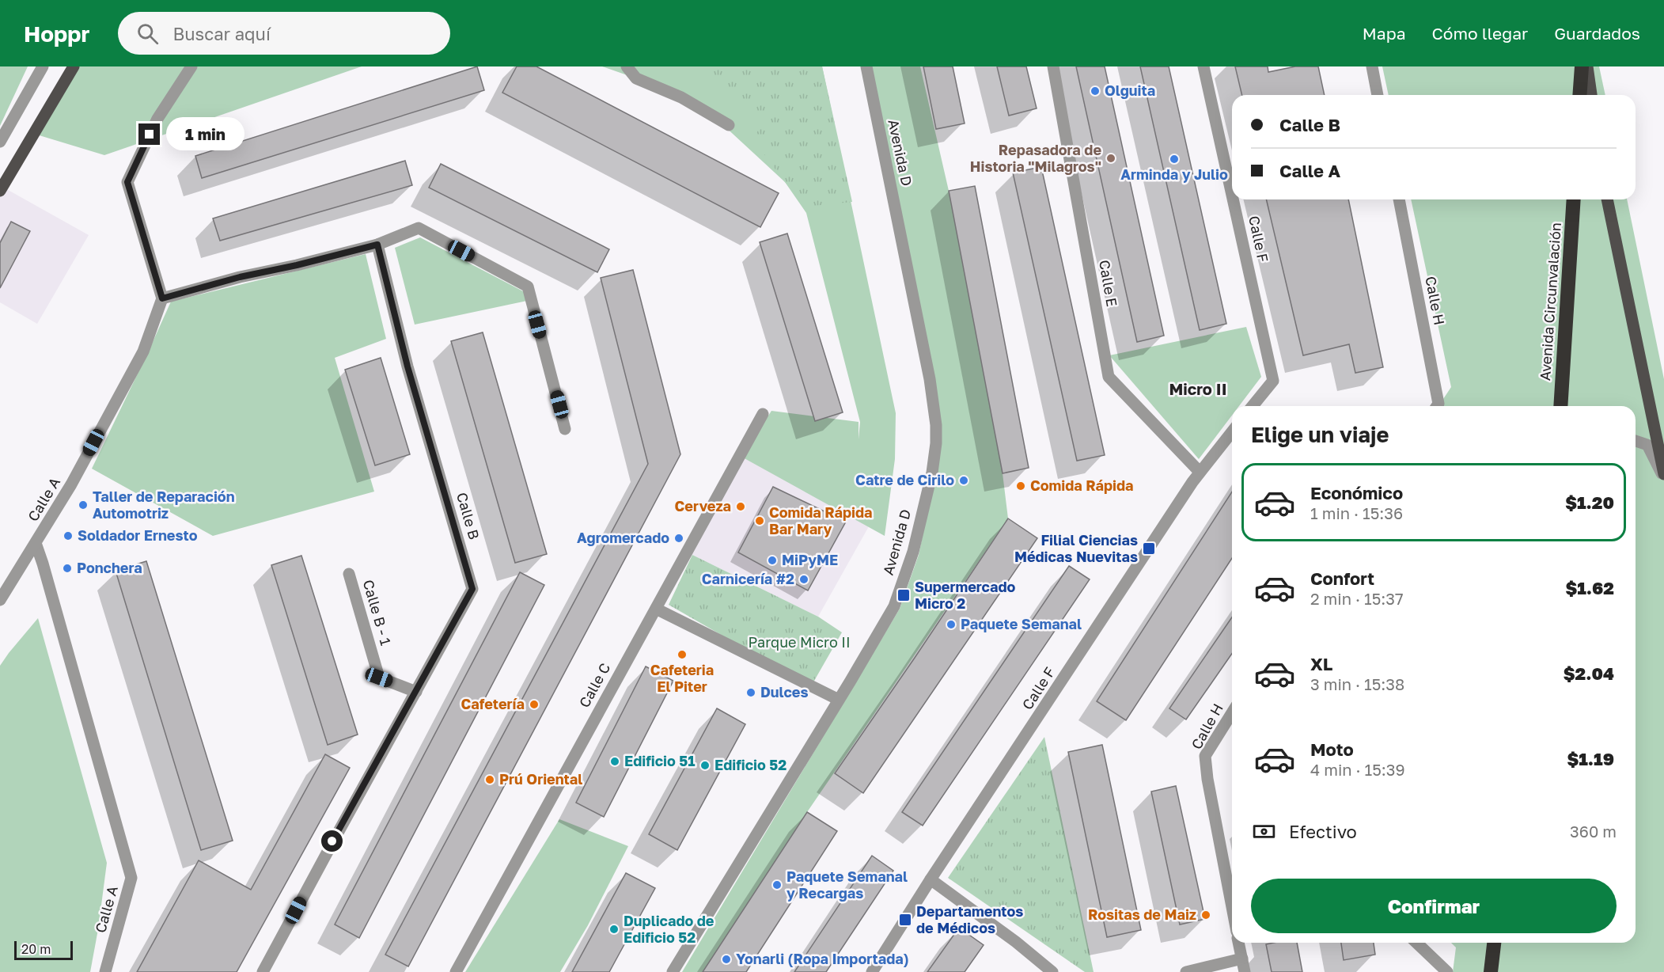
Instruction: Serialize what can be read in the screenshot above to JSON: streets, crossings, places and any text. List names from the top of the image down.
{
  "streets": {
    "highway": ["Avenida Circunvalación"],
    "street": [
      "Avenida D",
      "Calle F",
      "Calle E",
      "Calle H",
      "Calle A",
      "Calle B",
      "Calle B - 1",
      "Calle C"
    ]
  },
  "crossings": [
    ["Calle F", "Calle E"],
    ["Calle B", "Calle B - 1"]
  ],
  "districts": ["Micro II"],
  "parks": ["Parque Micro II"],
  "places": {
    "other": [
      "Olguita",
      "Repasadora de Historia \"Milagros\"",
      "Arminda y Julio",
      "Catre de Cirilo",
      "Comida Rápida",
      "Taller de Reparación Automotriz",
      "Cerveza",
      "Comida Rápida Bar Mary",
      "Soldador Ernesto",
      "Agromercado",
      "MiPyME",
      "Ponchera",
      "Carnicería #2",
      "Paquete Semanal",
      "Cafeteria El Piter",
      "Dulces",
      "Cafetería",
      "Edificio 51",
      "Edificio 52",
      "Prú Oriental",
      "Paquete Semanal y Recargas",
      "Rositas de Maiz",
      "Duplicado de Edificio 52",
      "Yonarli (Ropa Importada)"
    ],
    "transit": ["Filial Ciencias Médicas Nuevitas", "Supermercado Micro 2", "Departamentos de Médicos"]
  },
  "scale_bar": "20 m",
  "page": {
    "header": "Hoppr",
    "search": "Buscar aquí",
    "nav": ["Mapa", "Cómo llegar", "Guardados"],
    "banner": ["Calle B", "Calle A"],
    "bubble": "1 min",
    "heading": "Elige un viaje",
    "list": [
      {
        "name": "Económico",
        "note": "1 min · 15:36",
        "value": "$1.20"
      },
      {
        "name": "Confort",
        "note": "2 min · 15:37",
        "value": "$1.62"
      },
      {
        "name": "XL",
        "note": "3 min · 15:38",
        "value": "$2.04"
      },
      {
        "name": "Moto",
        "note": "4 min · 15:39",
        "value": "$1.19"
      }
    ],
    "pay": ["Efectivo", "360 m"],
    "buttons": "Confirmar",
    "scale": "20 m"
  }
}
